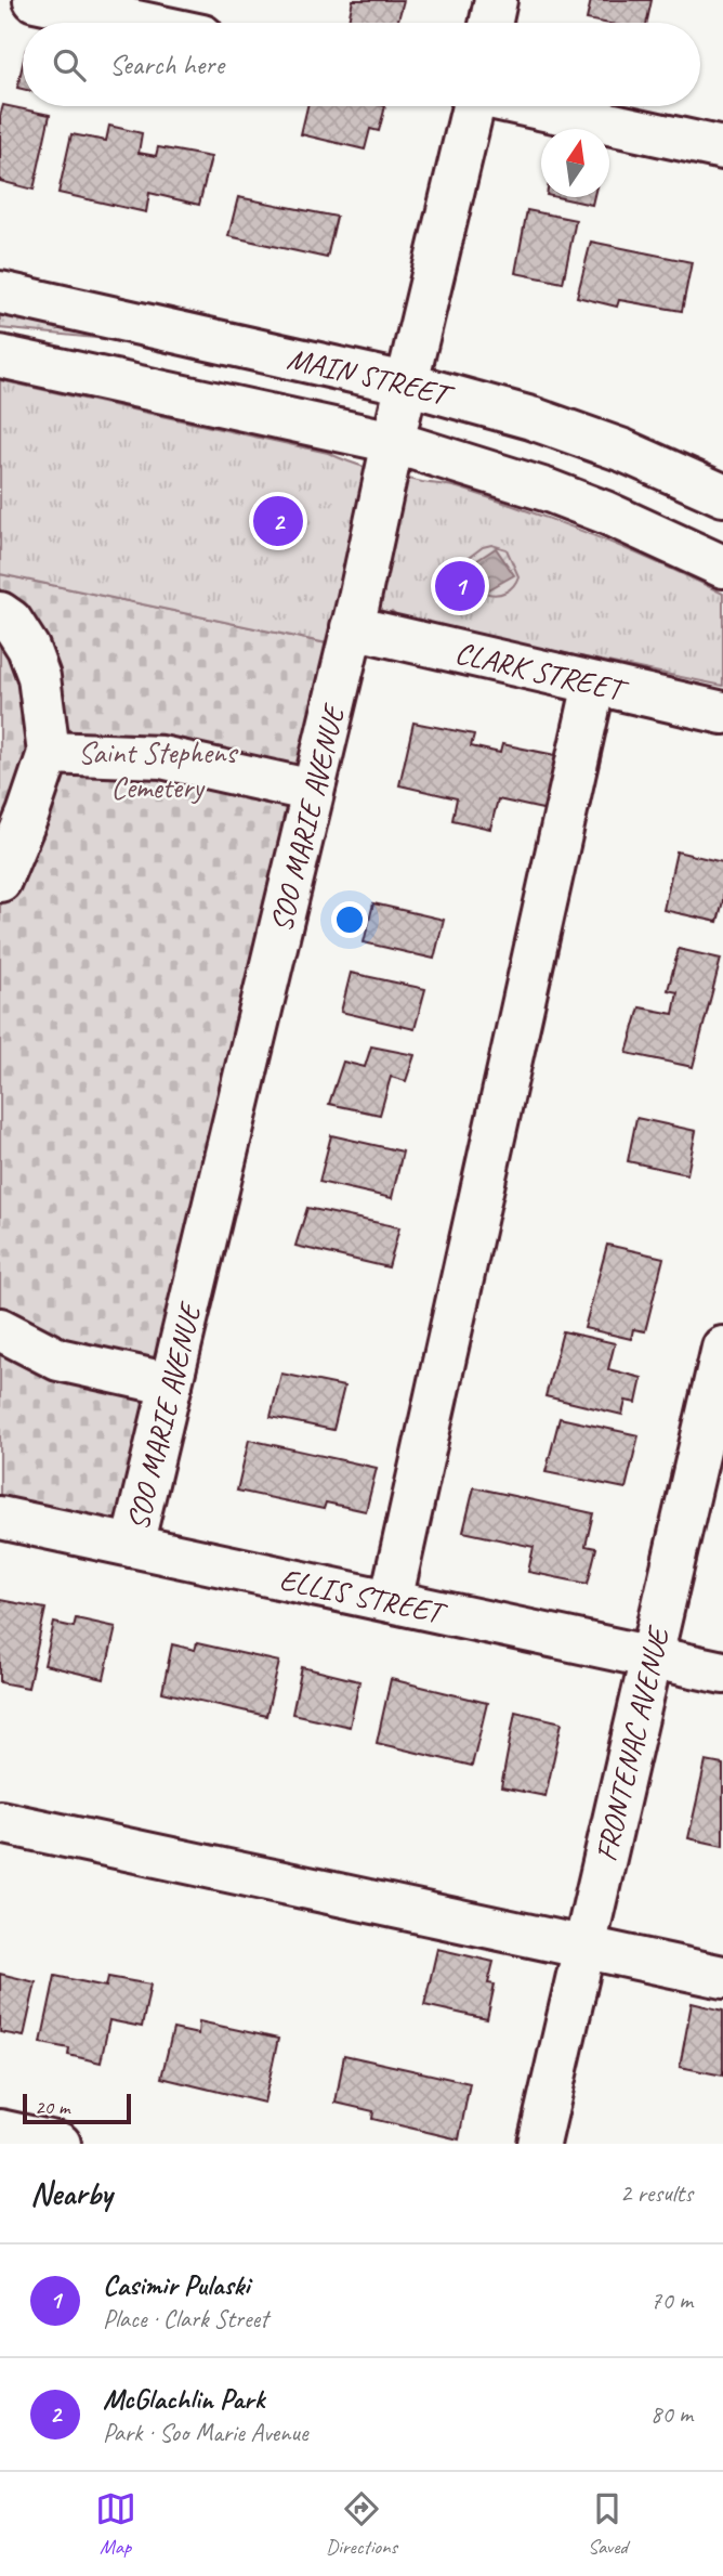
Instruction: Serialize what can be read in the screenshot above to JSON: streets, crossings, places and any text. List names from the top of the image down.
{
  "streets": {
    "street": [
      "MAIN STREET",
      "CLARK STREET",
      "SOO MARIE AVENUE",
      "ELLIS STREET",
      "FRONTENAC AVENUE"
    ]
  },
  "crossings": [
    ["MAIN STREET", "SOO MARIE AVENUE"],
    ["CLARK STREET", "SOO MARIE AVENUE"],
    ["SOO MARIE AVENUE", "ELLIS STREET"],
    ["ELLIS STREET", "FRONTENAC AVENUE"]
  ],
  "parks": ["Saint Stephens Cemetery"],
  "scale_bar": "20 m",
  "north": "top",
  "page": {
    "search": "Search here",
    "pins": ["2", "1"],
    "scale": "20 m",
    "heading": ["Nearby", "2 results"],
    "list": [
      {
        "mark": "1",
        "name": "Casimir Pulaski",
        "note": "Place · Clark Street",
        "value": "70 m"
      },
      {
        "mark": "2",
        "name": "McGlachlin Park",
        "note": "Park · Soo Marie Avenue",
        "value": "80 m"
      }
    ],
    "nav": ["Map", "Directions", "Saved"]
  }
}
